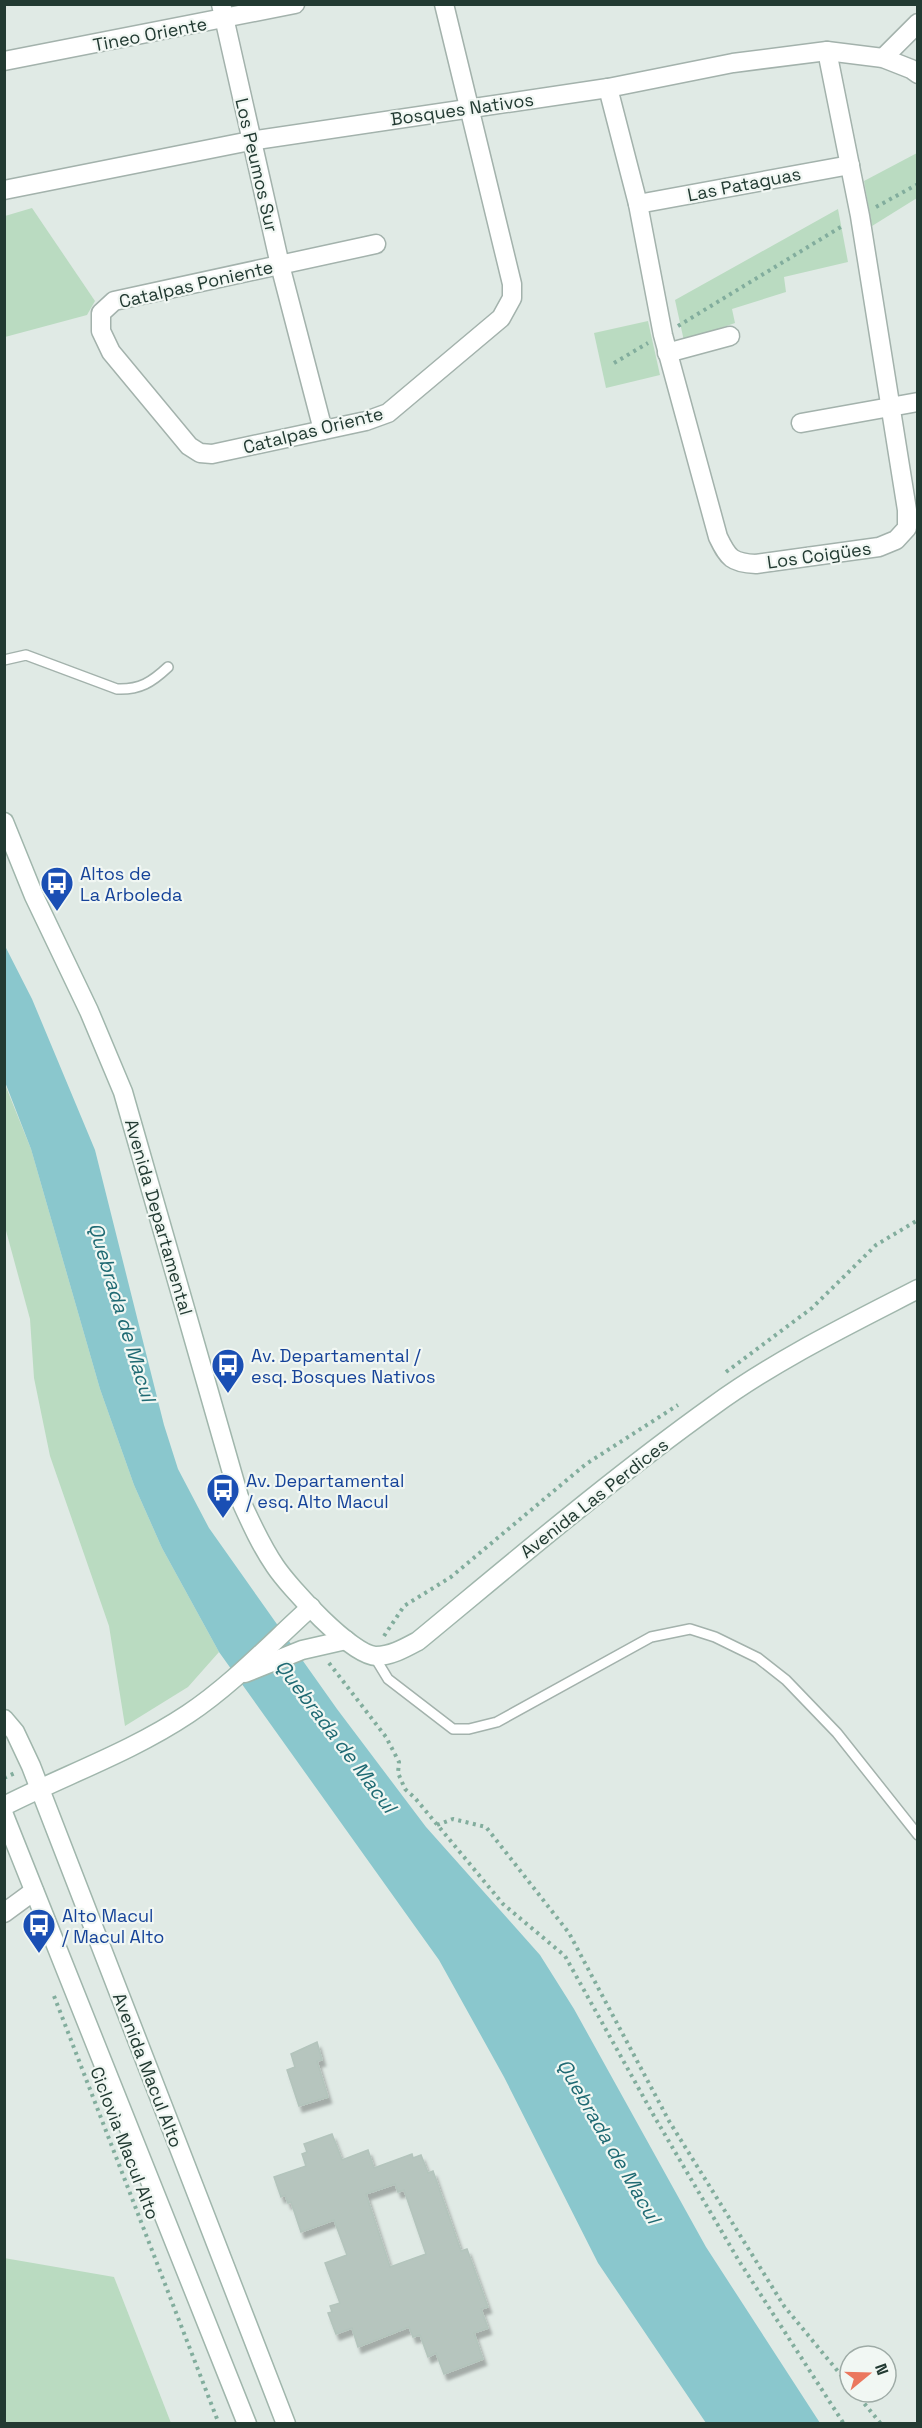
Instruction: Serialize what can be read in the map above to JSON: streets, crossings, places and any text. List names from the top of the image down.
{
  "streets": {
    "street": [
      "Tineo Oriente",
      "Bosques Nativos",
      "Los Peumos Sur",
      "Las Pataguas",
      "Catalpas Poniente",
      "Catalpas Oriente",
      "Los Coigües",
      "Avenida Departamental",
      "Avenida Las Perdices",
      "Avenida Macul Alto"
    ],
    "path": ["Ciclovìa Macul Alto"]
  },
  "crossings": [
    ["Tineo Oriente", "Los Peumos Sur"],
    ["Bosques Nativos", "Los Peumos Sur"],
    ["Bosques Nativos", "Catalpas Oriente"],
    ["Bosques Nativos", "Los Coigües"],
    ["Los Peumos Sur", "Catalpas Poniente"],
    ["Los Peumos Sur", "Catalpas Oriente"],
    ["Las Pataguas", "Los Coigües"],
    ["Catalpas Poniente", "Catalpas Oriente"]
  ],
  "water": ["Quebrada de Macul"],
  "places": {
    "bus stop": [
      "Altos de La Arboleda",
      "Av. Departamental / esq. Bosques Nativos",
      "Av. Departamental / esq. Alto Macul",
      "Alto Macul / Macul Alto"
    ]
  },
  "north": "right"
}
